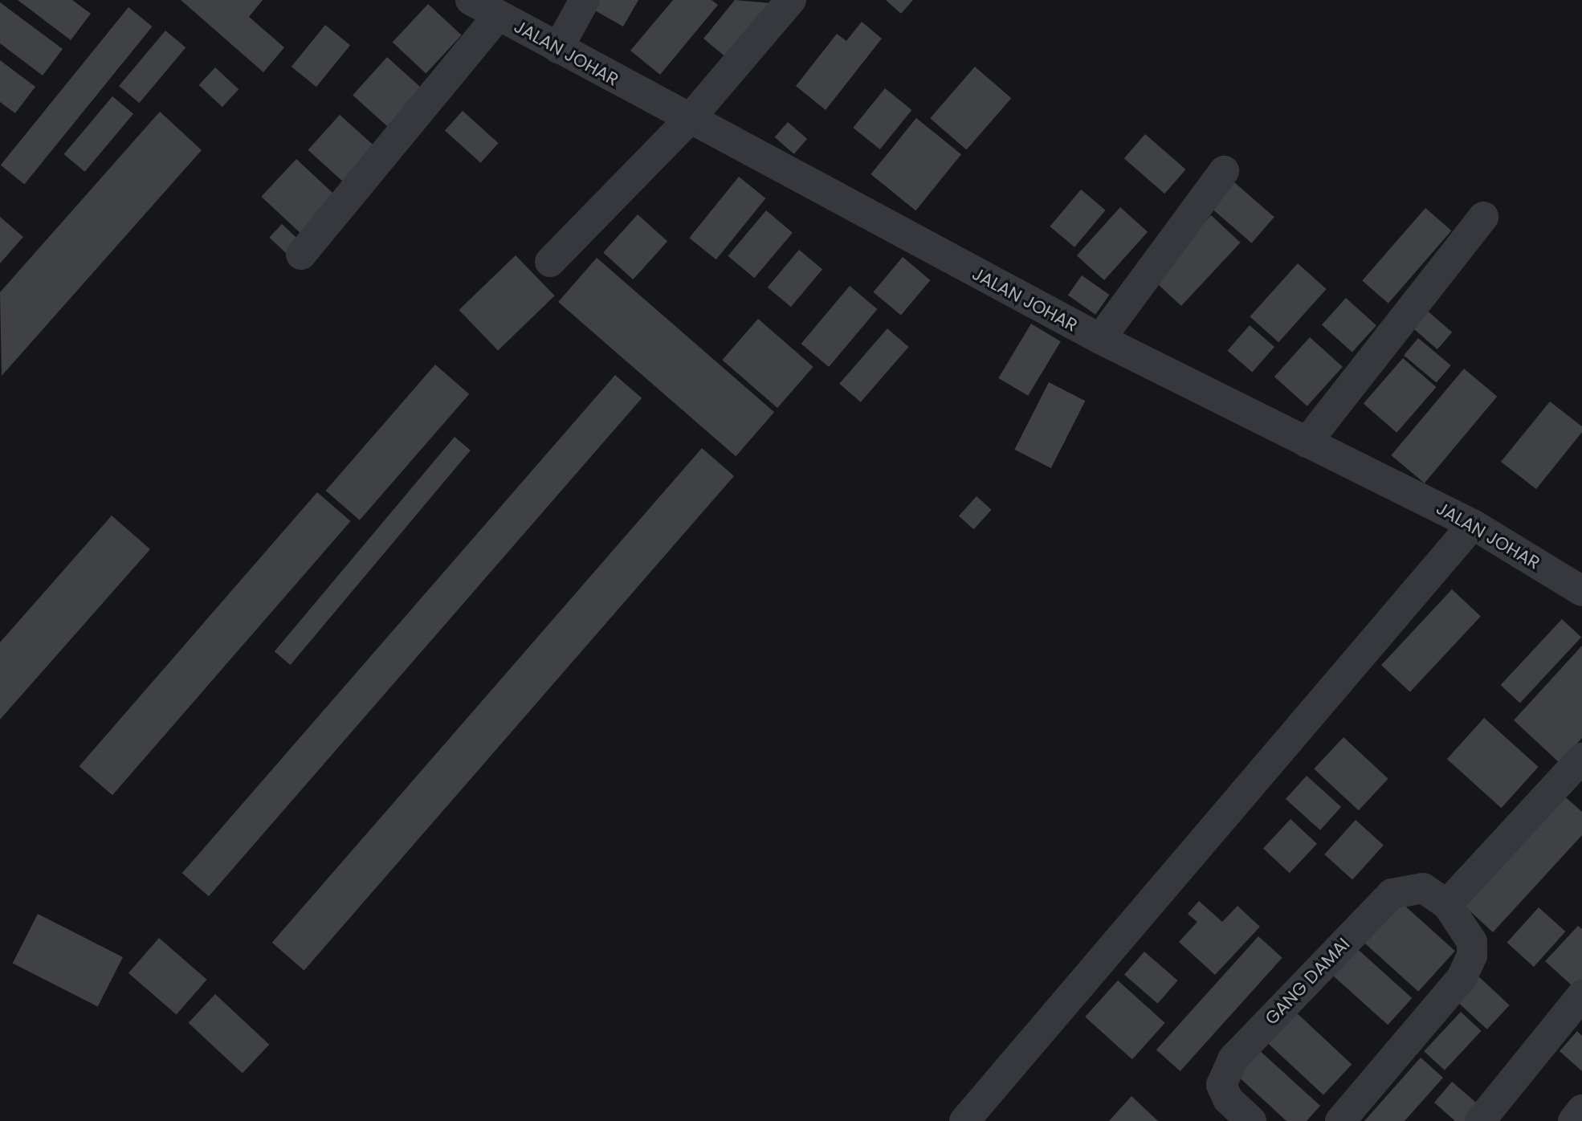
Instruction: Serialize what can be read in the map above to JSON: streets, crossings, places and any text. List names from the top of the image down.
{
  "streets": {
    "street": ["JALAN JOHAR", "GANG DAMAI"]
  }
}
